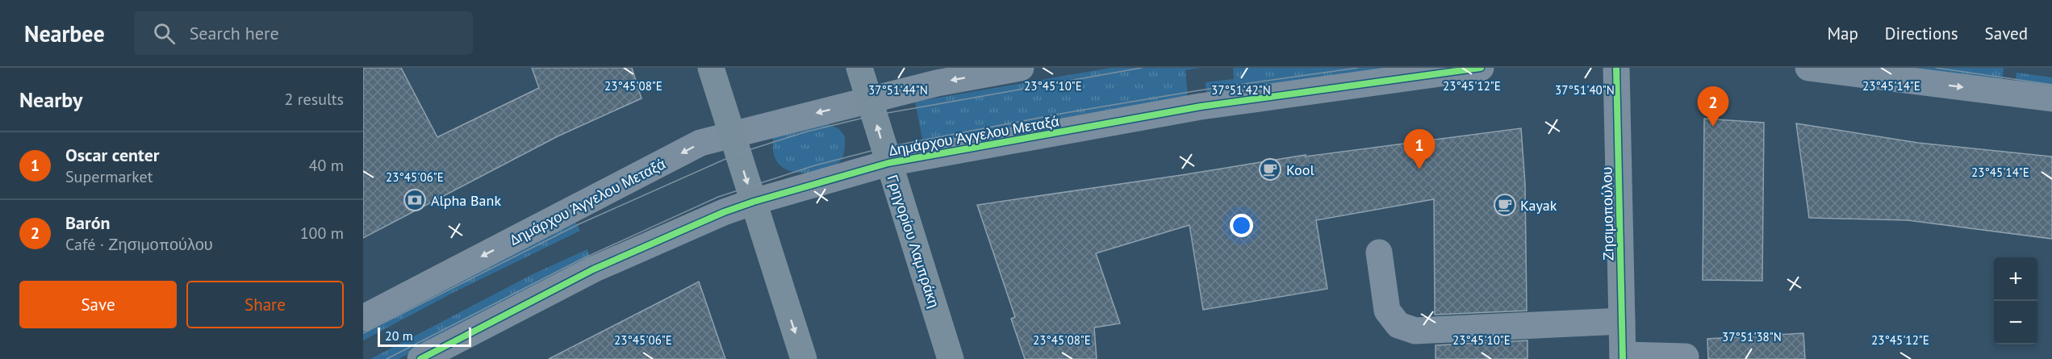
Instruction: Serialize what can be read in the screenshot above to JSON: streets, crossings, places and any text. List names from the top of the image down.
{
  "streets": {
    "main road": ["Γρηγορίου Λαμπράκη"],
    "street": ["Δημάρχου Άγγελου Μεταξά", "Ζησιμοπούλου"]
  },
  "crossings": [
    ["Δημάρχου Άγγελου Μεταξά", "Γρηγορίου Λαμπράκη"]
  ],
  "places": {
    "cafe": ["Kool", "Kayak"],
    "bank": ["Alpha Bank"]
  },
  "scale_bar": "20 m",
  "page": {
    "header": "Nearbee",
    "search": "Search here",
    "nav": ["Map", "Directions", "Saved"],
    "heading": ["Nearby", "2 results"],
    "pins": ["2", "1"],
    "list": [
      {
        "mark": "1",
        "name": "Oscar center",
        "note": "Supermarket",
        "value": "40 m"
      },
      {
        "mark": "2",
        "name": "Barón",
        "note": "Café · Ζησιμοπούλου",
        "value": "100 m"
      }
    ],
    "map_buttons": ["+", "−"],
    "buttons": ["Save", "Share"],
    "scale": "20 m"
  },
  "coordinates": [
    "23°45'12\"E",
    "23°45'14\"E",
    "23°45'08\"E",
    "23°45'10\"E",
    "37°51'44\"N",
    "37°51'42\"N",
    "37°51'40\"N",
    "23°45'06\"E",
    "37°51'38\"N"
  ]
}
